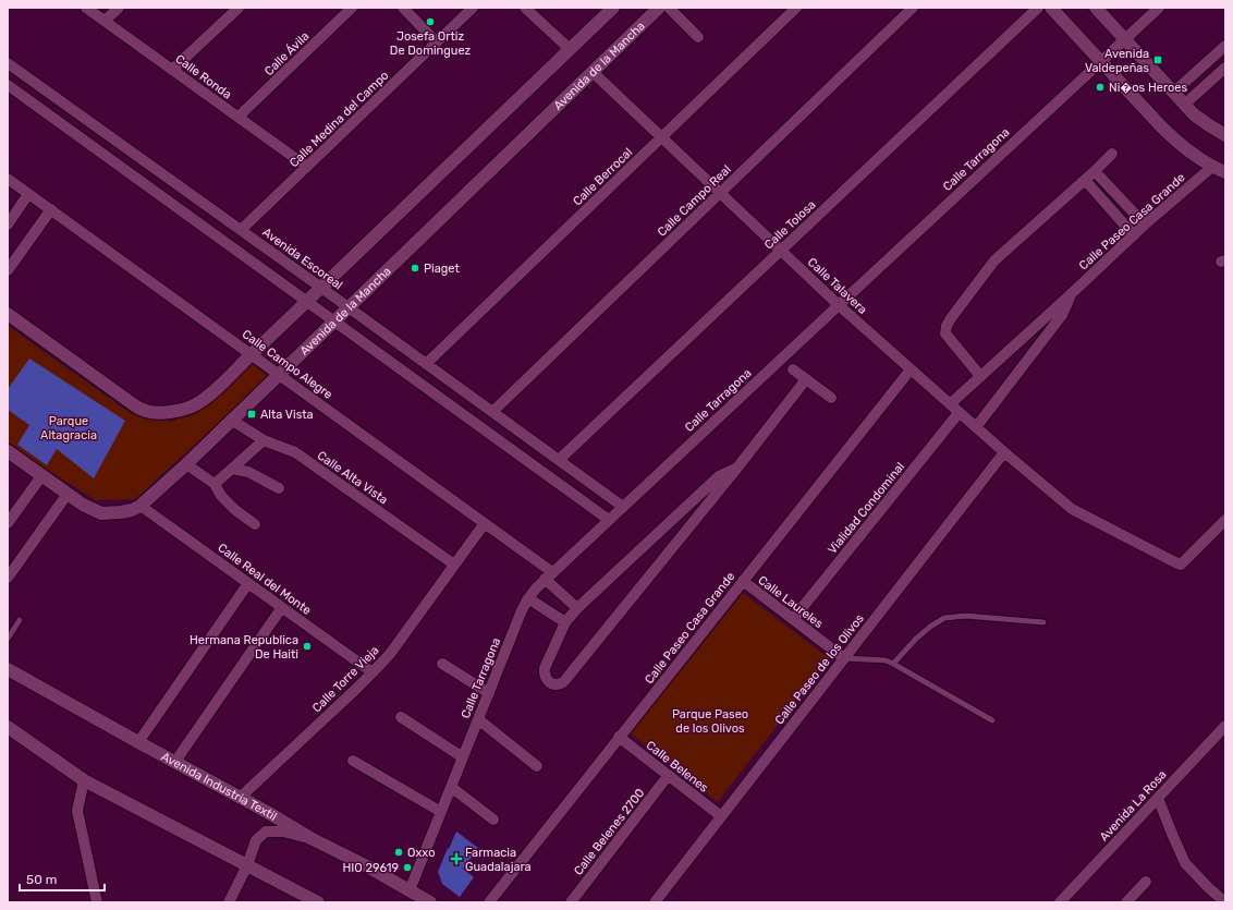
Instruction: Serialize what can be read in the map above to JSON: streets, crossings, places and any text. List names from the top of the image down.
{
  "streets": {
    "street": [
      "Calle Ávila",
      "Avenida de la Mancha",
      "Calle Ronda",
      "Calle Medina del Campo",
      "Calle Tarragona",
      "Calle Berrocal",
      "Calle Campo Real",
      "Calle Paseo Casa Grande",
      "Calle Tolosa",
      "Avenida Escoreal",
      "Calle Talavera",
      "Calle Campo Alegre",
      "Calle Alta Vista",
      "Vialidad Condominal",
      "Calle Real del Monte",
      "Calle Laureles",
      "Calle Paseo de los Olivos",
      "Calle Torre Vieja",
      "Calle Belenes",
      "Avenida Industria Textil",
      "Avenida La Rosa",
      "Calle Belenes 2700"
    ]
  },
  "crossings": [
    ["Calle Ávila", "Calle Ronda"],
    ["Avenida de la Mancha", "Avenida Escoreal"],
    ["Avenida de la Mancha", "Calle Talavera"],
    ["Avenida de la Mancha", "Calle Campo Alegre"],
    ["Avenida de la Mancha", "Calle Alta Vista"],
    ["Avenida de la Mancha", "Calle Real del Monte"],
    ["Calle Ronda", "Calle Medina del Campo"],
    ["Calle Medina del Campo", "Avenida Escoreal"],
    ["Calle Tarragona", "Avenida Escoreal"],
    ["Calle Tarragona", "Calle Talavera"],
    ["Calle Tarragona", "Calle Campo Alegre"],
    ["Calle Tarragona", "Avenida Industria Textil"],
    ["Calle Berrocal", "Avenida Escoreal"],
    ["Calle Berrocal", "Calle Talavera"],
    ["Calle Campo Real", "Avenida Escoreal"],
    ["Calle Campo Real", "Calle Talavera"],
    ["Calle Paseo Casa Grande", "Calle Talavera"],
    ["Calle Paseo Casa Grande", "Calle Laureles"],
    ["Calle Paseo Casa Grande", "Calle Belenes"],
    ["Calle Tolosa", "Avenida Escoreal"],
    ["Calle Tolosa", "Calle Talavera"],
    ["Calle Talavera", "Vialidad Condominal"],
    ["Calle Talavera", "Calle Paseo de los Olivos"],
    ["Calle Campo Alegre", "Calle Torre Vieja"],
    ["Calle Alta Vista", "Calle Torre Vieja"],
    ["Vialidad Condominal", "Calle Laureles"],
    ["Calle Real del Monte", "Calle Torre Vieja"],
    ["Calle Laureles", "Calle Paseo de los Olivos"],
    ["Calle Paseo de los Olivos", "Calle Belenes"],
    ["Calle Torre Vieja", "Avenida Industria Textil"],
    ["Calle Belenes", "Calle Belenes 2700"]
  ],
  "parks": ["Parque Altagracia", "Parque Paseo de los Olivos"],
  "places": {
    "other": [
      "Josefa Ortiz De Dominguez",
      "Ni�os Heroes",
      "Piaget",
      "Hermana Republica De Haiti",
      "Oxxo",
      "HIO 29619"
    ],
    "transit": ["Avenida Valdepeñas", "Alta Vista"],
    "health": ["Farmacia Guadalajara"]
  },
  "scale_bar": "50 m"
}
